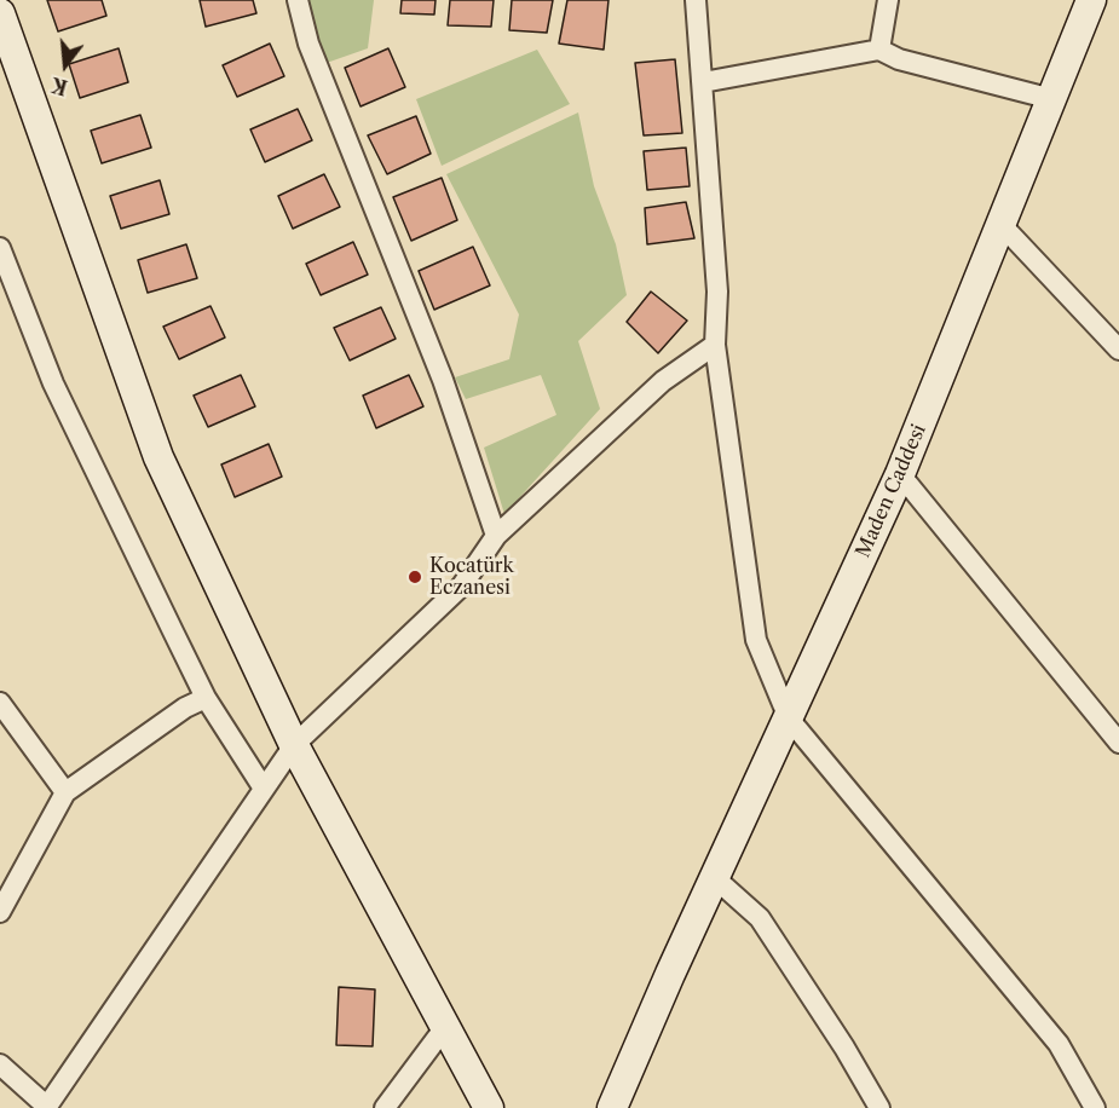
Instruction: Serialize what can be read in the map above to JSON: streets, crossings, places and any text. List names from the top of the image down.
{
  "streets": {
    "main road": ["Maden Caddesi"]
  },
  "places": ["Kocatürk Eczanesi"],
  "north": "bottom"
}
